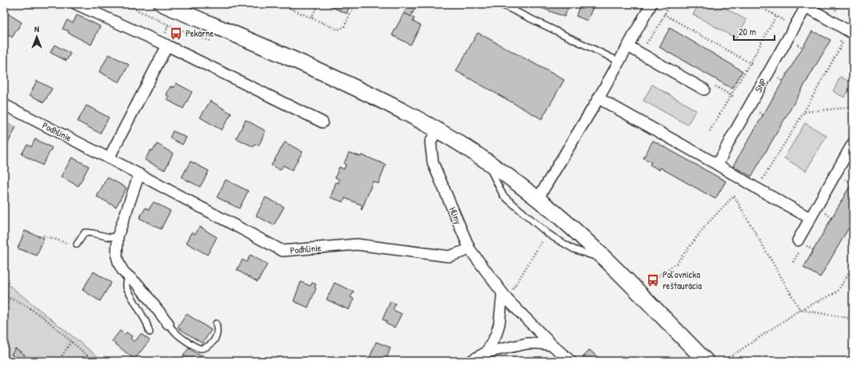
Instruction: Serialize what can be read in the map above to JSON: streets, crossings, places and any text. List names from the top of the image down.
{
  "streets": {
    "street": ["SNP", "Podhlinie", "Hliny"]
  },
  "crossings": [
    ["Podhlinie", "Hliny"]
  ],
  "places": {
    "bus stop": ["Pekárne", "Poľovnícka reštaurácia"]
  },
  "scale_bar": "20 m",
  "north": "top"
}
